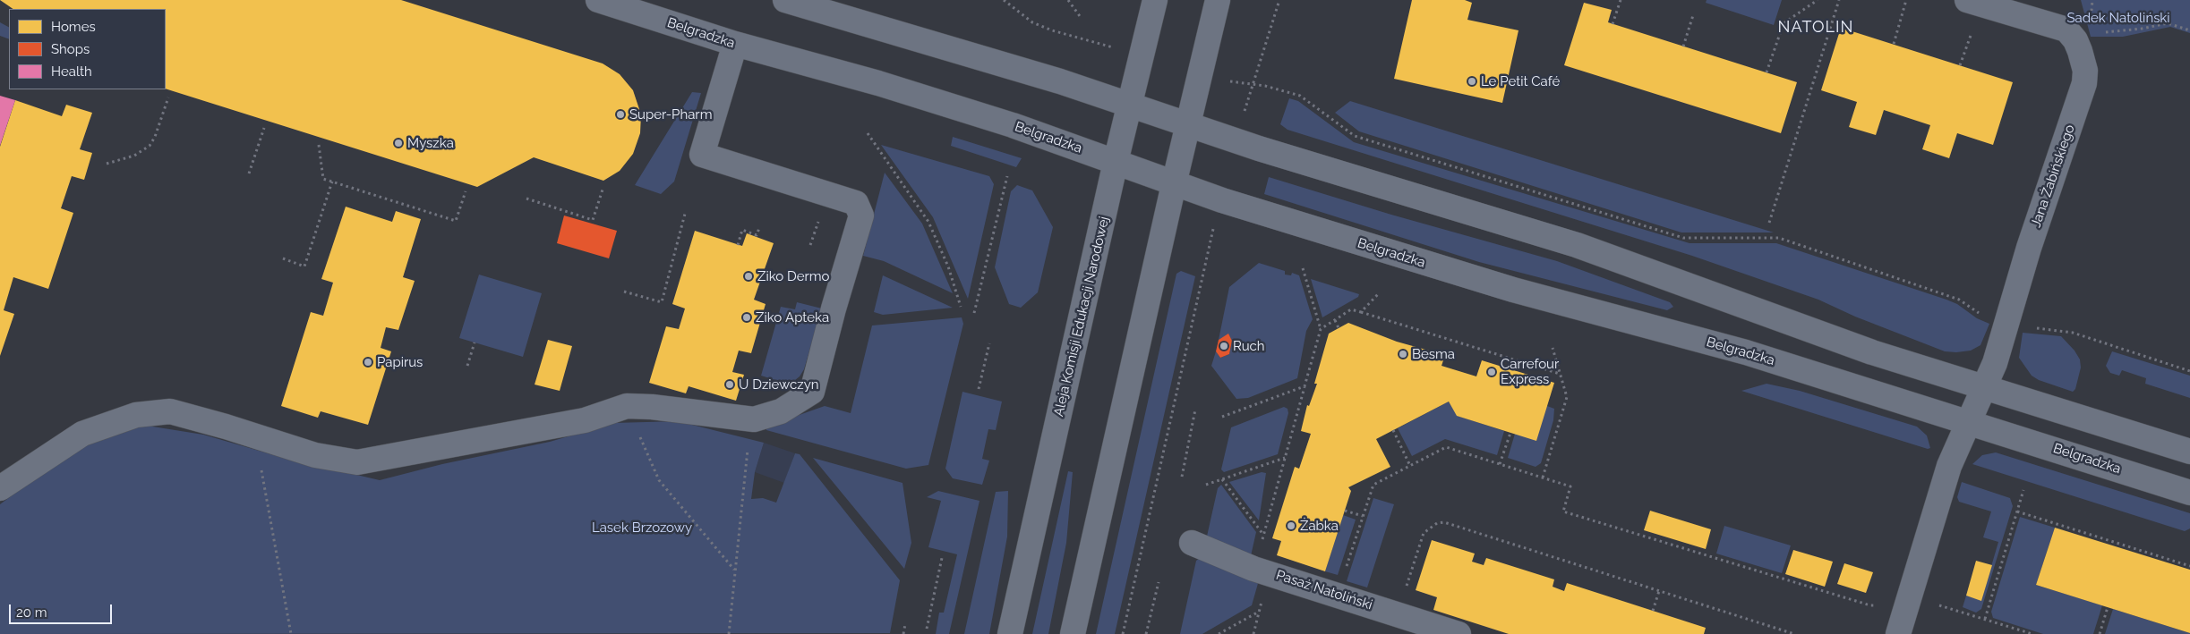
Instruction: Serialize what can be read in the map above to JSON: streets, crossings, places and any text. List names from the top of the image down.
{
  "streets": {
    "street": [
      "Belgradzka",
      "Jana Żabińskiego",
      "Aleja Komisji Edukacji Narodowej",
      "Pasaż Natoliński"
    ]
  },
  "crossings": [
    ["Belgradzka", "Jana Żabińskiego"],
    ["Belgradzka", "Aleja Komisji Edukacji Narodowej"]
  ],
  "districts": ["NATOLIN"],
  "parks": ["Sadek Natoliński", "Lasek Brzozowy"],
  "places": [
    "Le Petit Café",
    "Super-Pharm",
    "Myszka",
    "Ziko Dermo",
    "Ziko Apteka",
    "Ruch",
    "Besma",
    "Papirus",
    "Carrefour Express",
    "U Dziewczyn",
    "Żabka"
  ],
  "legend": ["Homes", "Shops", "Health"],
  "scale_bar": "20 m"
}
